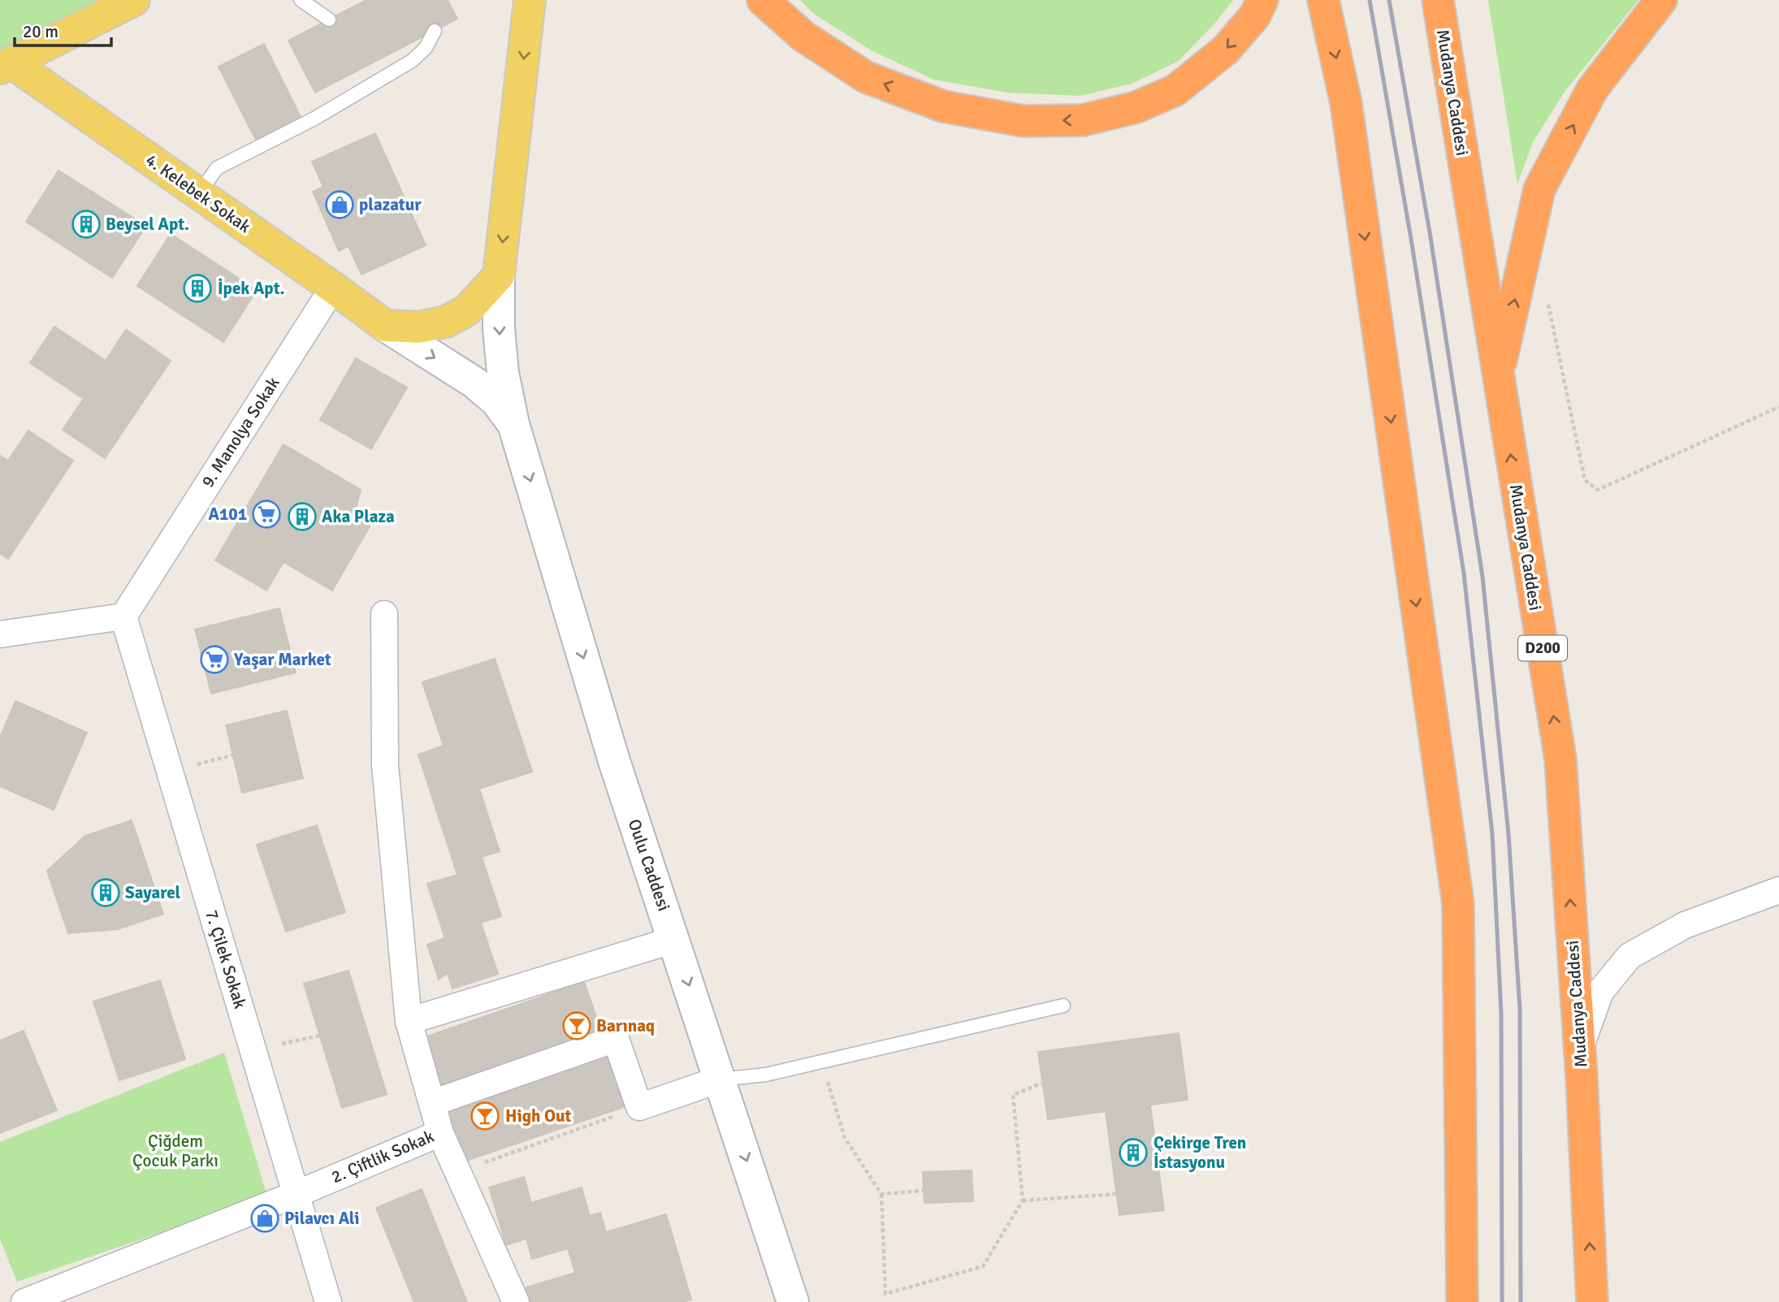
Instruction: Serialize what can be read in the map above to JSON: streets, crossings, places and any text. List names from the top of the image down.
{
  "streets": {
    "highway": ["Mudanya Caddesi", "D200"],
    "main road": ["4. Kelebek Sokak"],
    "street": [
      "9. Manolya Sokak",
      "Oulu Caddesi",
      "7. Çilek Sokak",
      "2. Çiftlik Sokak"
    ]
  },
  "crossings": [
    ["4. Kelebek Sokak", "9. Manolya Sokak"],
    ["9. Manolya Sokak", "7. Çilek Sokak"],
    ["7. Çilek Sokak", "2. Çiftlik Sokak"]
  ],
  "one_way": ["Oulu Caddesi"],
  "parks": ["Çiğdem Çocuk Parkı"],
  "places": {
    "shop": ["plazatur", "Pilavcı Ali"],
    "building": [
      "Beysel Apt.",
      "İpek Apt.",
      "Aka Plaza",
      "Sayarel",
      "Çekirge Tren İstasyonu"
    ],
    "supermarket": ["A101", "Yaşar Market"],
    "bar": ["Barınaq", "High Out"]
  },
  "scale_bar": "20 m"
}
